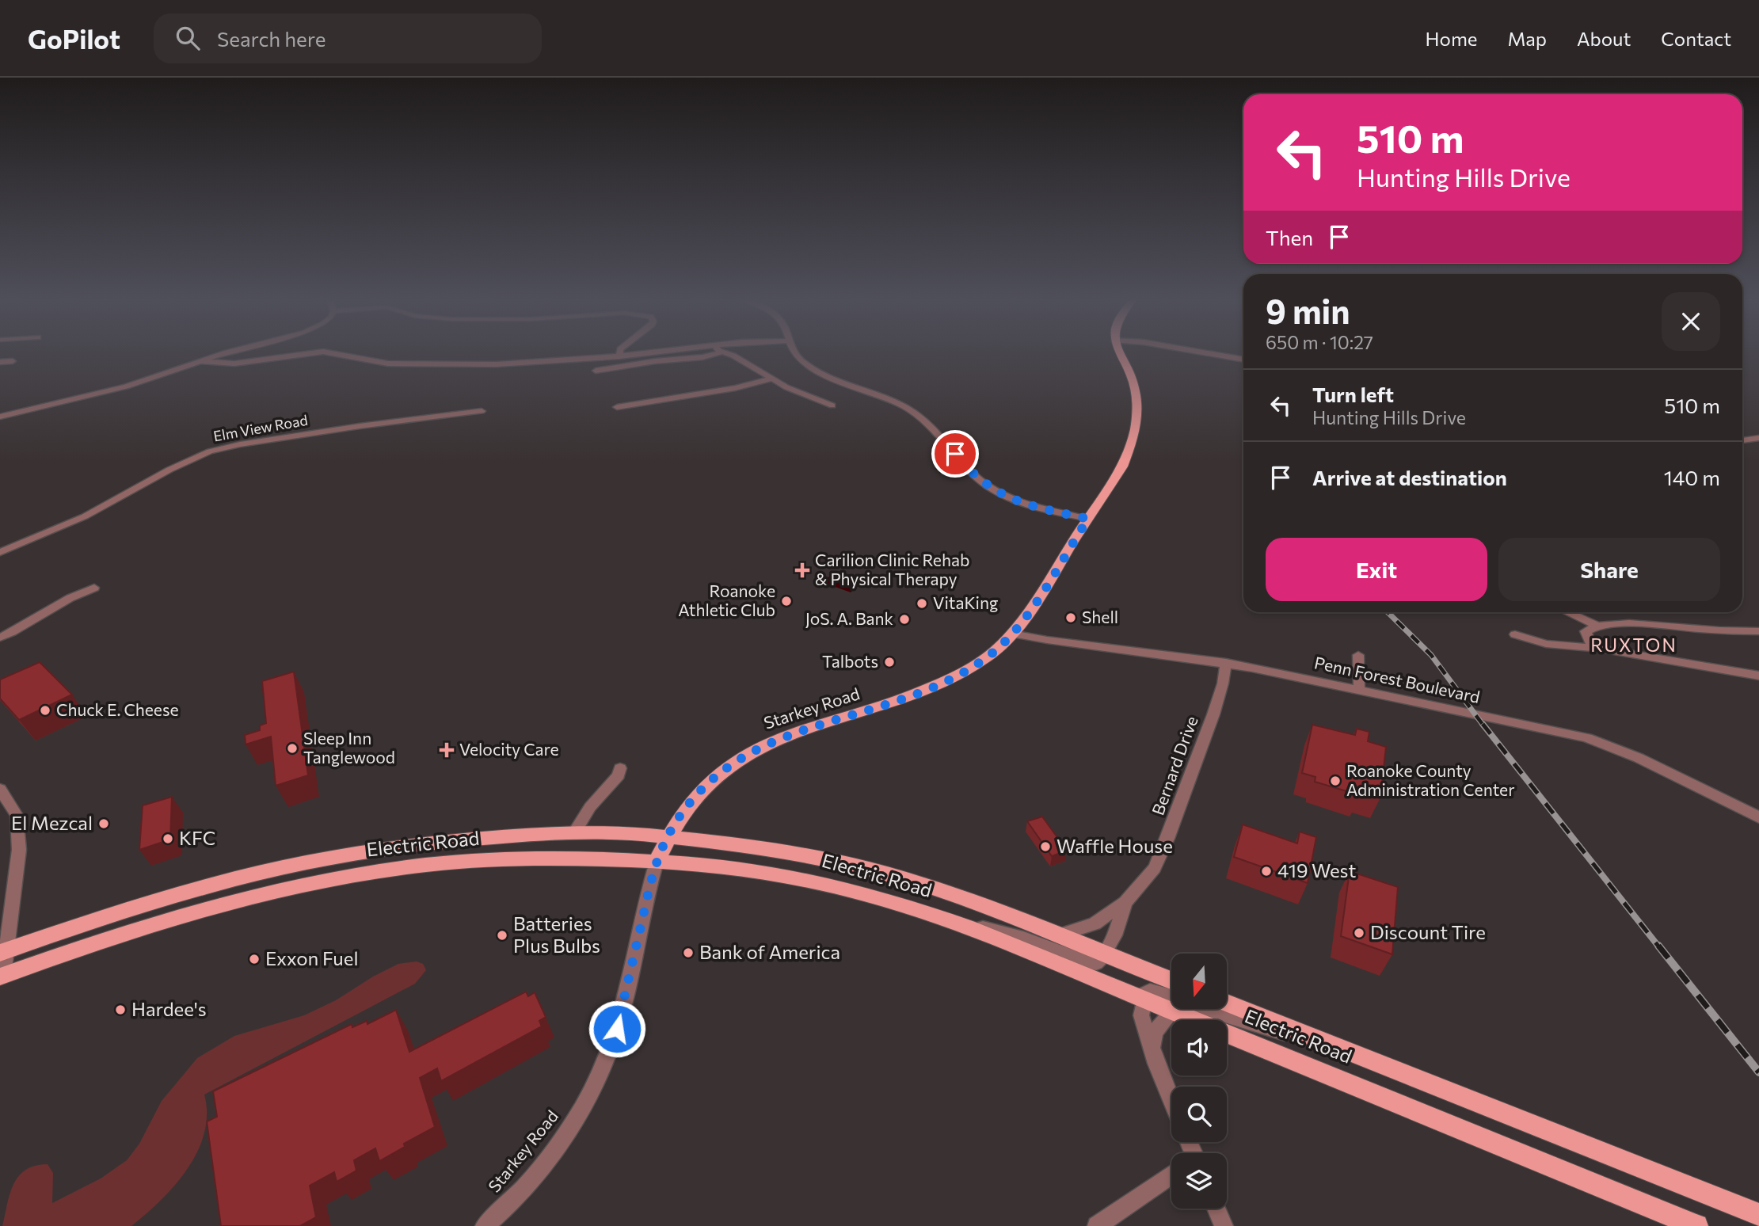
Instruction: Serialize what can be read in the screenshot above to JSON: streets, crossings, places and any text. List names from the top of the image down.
{
  "streets": {
    "main road": ["Starkey Road", "Electric Road"],
    "street": ["Elm View Road", "Penn Forest Boulevard", "Bernard Drive"]
  },
  "crossings": [
    ["Penn Forest Boulevard", "Starkey Road"],
    ["Penn Forest Boulevard", "Bernard Drive"],
    ["Starkey Road", "Electric Road"],
    ["Bernard Drive", "Electric Road"]
  ],
  "districts": ["RUXTON"],
  "places": {
    "health": ["Carilion Clinic Rehab & Physical Therapy", "Velocity Care"],
    "other": [
      "Roanoke Athletic Club",
      "VitaKing",
      "Shell",
      "JoS. A. Bank",
      "Talbots",
      "Chuck E. Cheese",
      "Sleep Inn Tanglewood",
      "Roanoke County Administration Center",
      "El Mezcal",
      "KFC",
      "Waffle House",
      "419 West",
      "Discount Tire",
      "Batteries Plus Bulbs",
      "Bank of America",
      "Exxon Fuel",
      "Hardee's"
    ]
  },
  "north": "bottom",
  "page": {
    "header": "GoPilot",
    "search": "Search here",
    "nav": [
      "Home",
      "Map",
      "About",
      "Contact"
    ],
    "turn": ["510 m", "Hunting Hills Drive"],
    "then": "Then",
    "heading": ["9 min", "650 m · 10:27"],
    "list": [
      {
        "name": "Turn left",
        "note": "Hunting Hills Drive",
        "value": "510 m"
      },
      {
        "name": "Arrive at destination",
        "value": "140 m"
      }
    ],
    "buttons": ["Exit", "Share"]
  }
}
